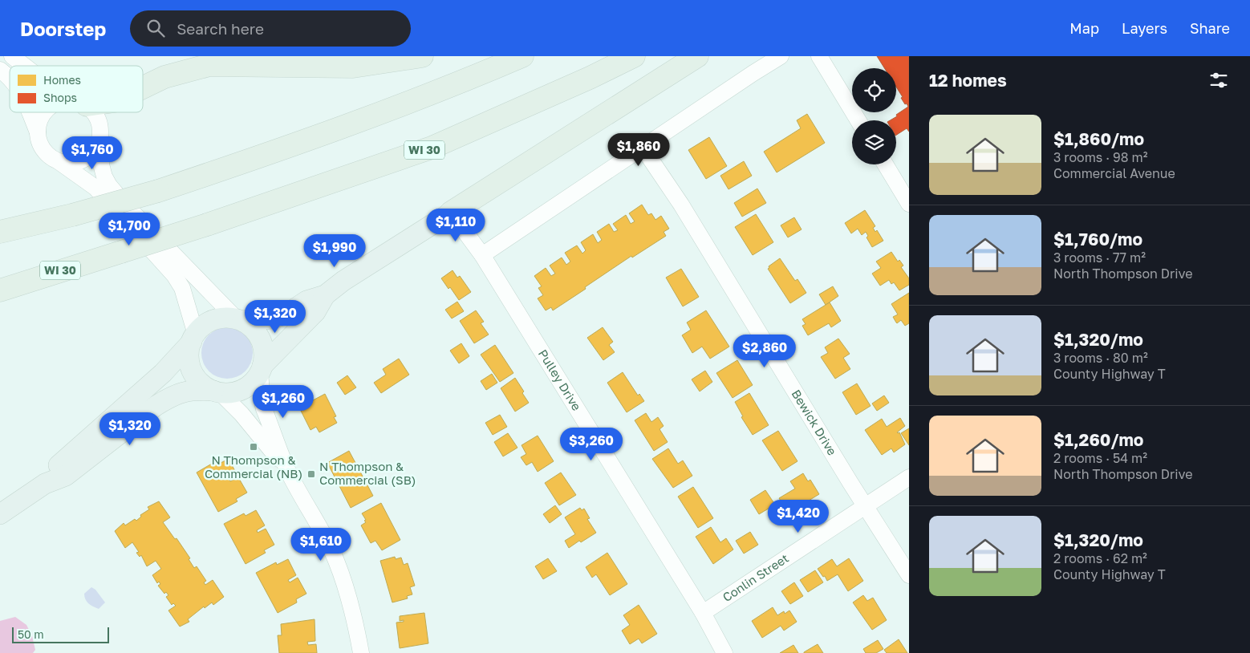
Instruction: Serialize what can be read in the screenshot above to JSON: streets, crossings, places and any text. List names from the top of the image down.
{
  "streets": {
    "highway": ["WI 30"],
    "street": ["Pulley Drive", "Bewick Drive", "Conlin Street"]
  },
  "crossings": [
    ["Pulley Drive", "Conlin Street"],
    ["Bewick Drive", "Conlin Street"]
  ],
  "places": {
    "transit": ["N Thompson & Commercial (NB)", "N Thompson & Commercial (SB)"]
  },
  "legend": ["Homes", "Shops"],
  "scale_bar": "50 m",
  "page": {
    "header": "Doorstep",
    "search": "Search here",
    "nav": ["Map", "Layers", "Share"],
    "heading": "12 homes",
    "list": [
      {
        "name": "$1,860/mo",
        "note": "3 rooms · 98 m² · Commercial Avenue"
      },
      {
        "name": "$1,760/mo",
        "note": "3 rooms · 77 m² · North Thompson Drive"
      },
      {
        "name": "$1,320/mo",
        "note": "3 rooms · 80 m² · County Highway T"
      },
      {
        "name": "$1,260/mo",
        "note": "2 rooms · 54 m² · North Thompson Drive"
      },
      {
        "name": "$1,320/mo",
        "note": "2 rooms · 62 m² · County Highway T"
      }
    ],
    "price": [
      "$1,860",
      "$1,760",
      "$1,110",
      "$1,700",
      "$1,990",
      "$1,320",
      "$2,860",
      "$1,260",
      "$1,320",
      "$3,260",
      "$1,420",
      "$1,610"
    ],
    "scale": "50 m"
  }
}
